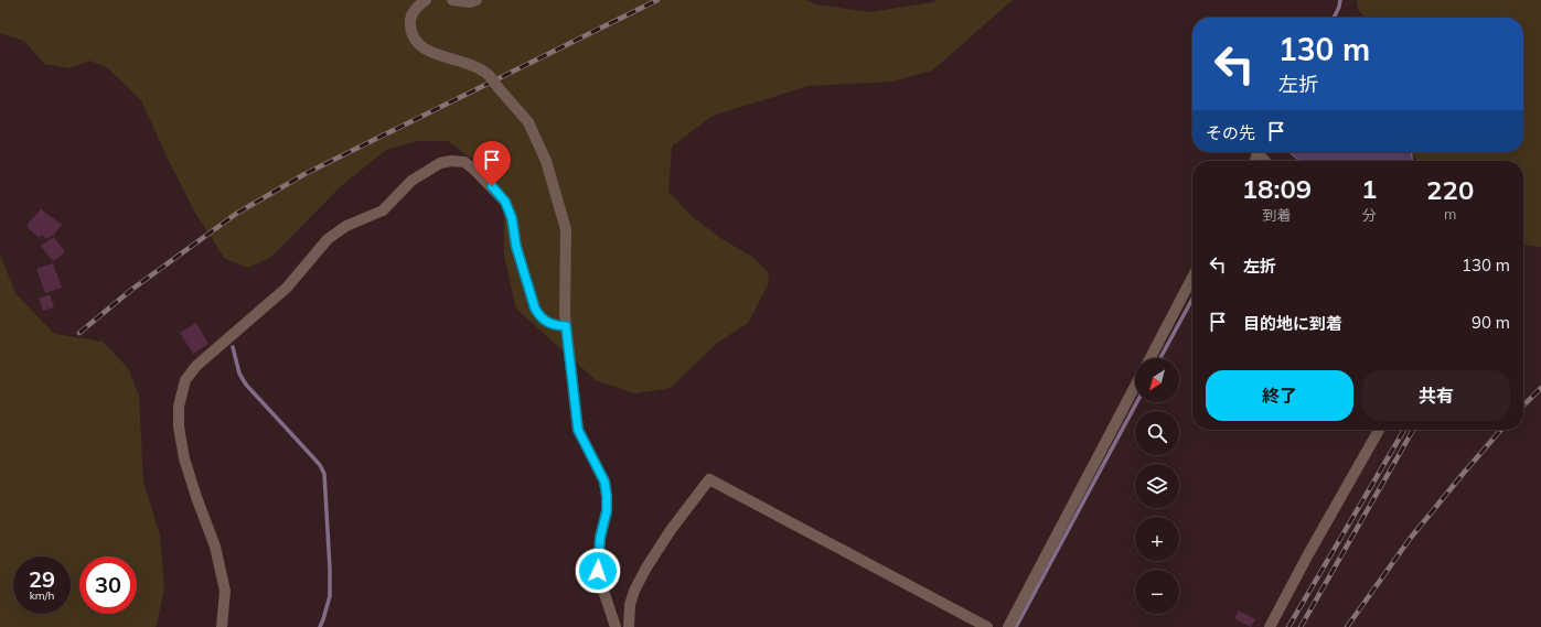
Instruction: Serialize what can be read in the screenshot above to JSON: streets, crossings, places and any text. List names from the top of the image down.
{
  "north": "bottom left",
  "page": {
    "turn": ["130 m", "左折"],
    "then": "その先",
    "eta": [
      "18:09",
      "到着",
      "1",
      "分",
      "220",
      "m"
    ],
    "list": [
      {
        "name": "左折",
        "value": "130 m"
      },
      {
        "name": "目的地に到着",
        "value": "90 m"
      }
    ],
    "map_buttons": ["+", "−"],
    "buttons": ["終了", "共有"],
    "speed": "29 km/h",
    "limit": "30"
  }
}
